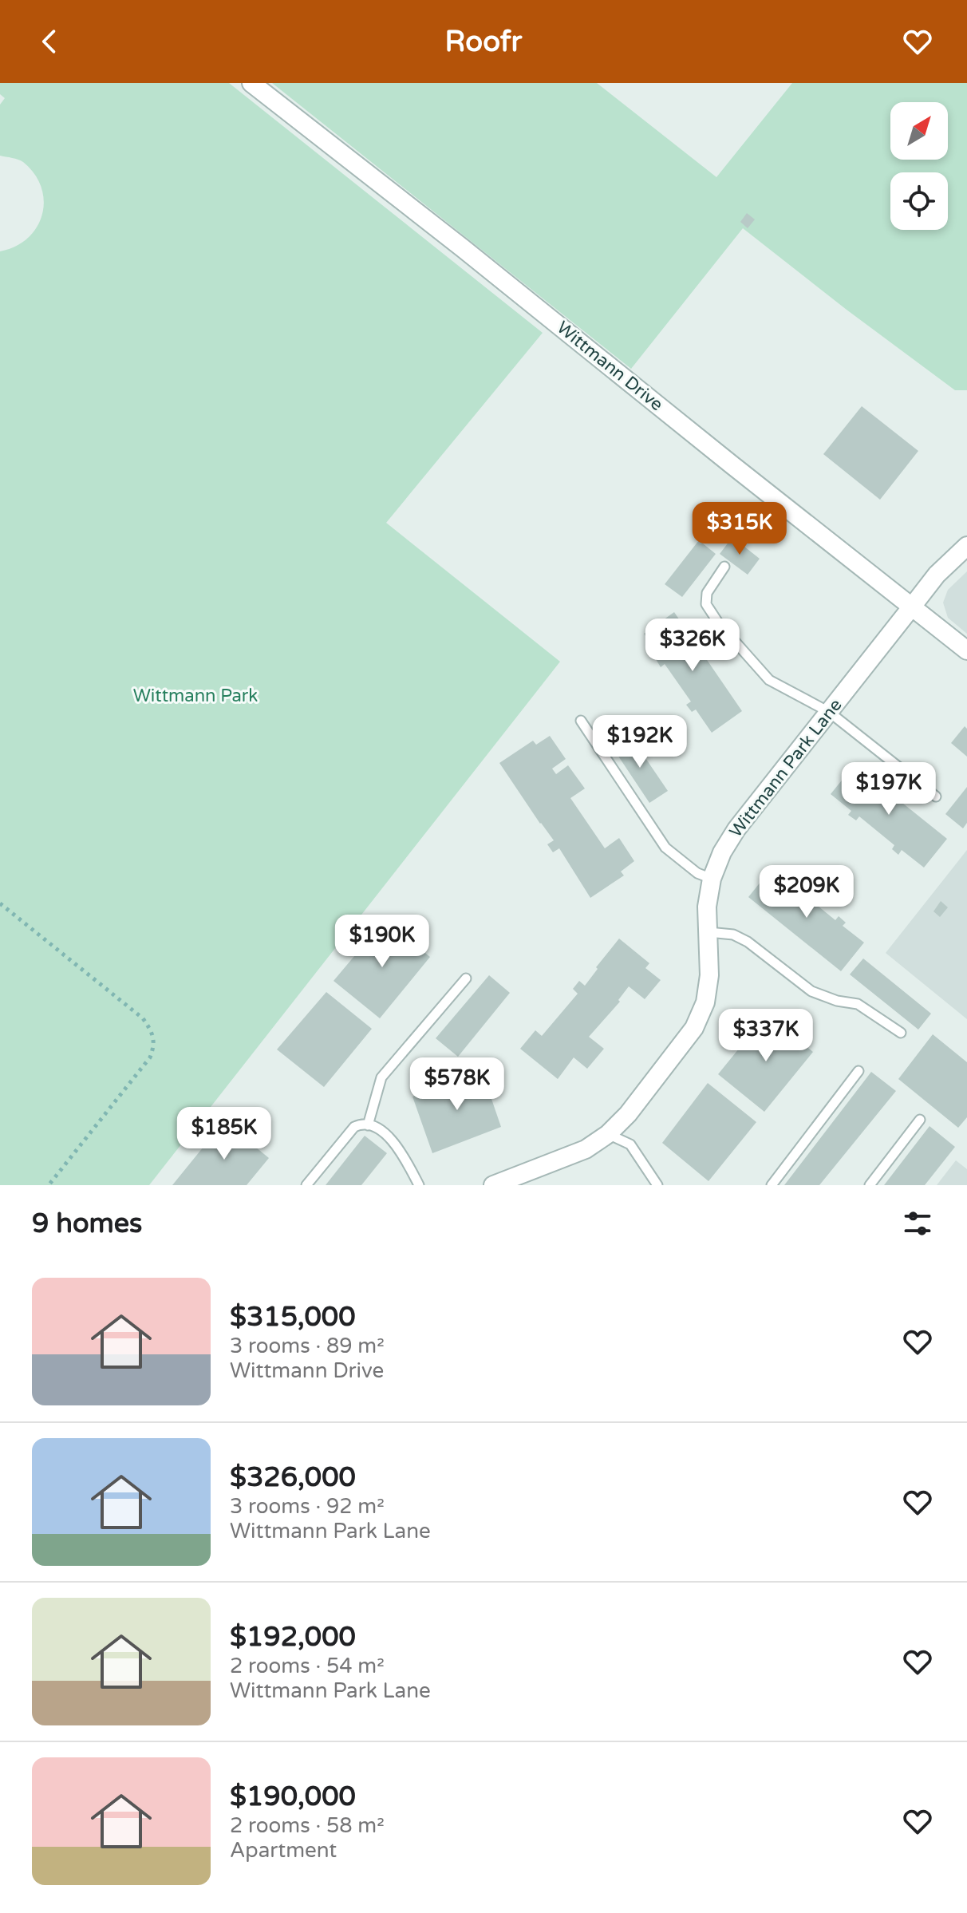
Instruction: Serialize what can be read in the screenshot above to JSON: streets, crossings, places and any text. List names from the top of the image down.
{
  "streets": {
    "street": ["Wittmann Drive", "Wittmann Park Lane"]
  },
  "crossings": [
    ["Wittmann Drive", "Wittmann Park Lane"]
  ],
  "parks": ["Wittmann Park"],
  "north": "top right",
  "page": {
    "header": "Roofr",
    "price": [
      "$315K",
      "$326K",
      "$192K",
      "$197K",
      "$209K",
      "$190K",
      "$337K",
      "$578K",
      "$185K"
    ],
    "heading": "9 homes",
    "list": [
      {
        "name": "$315,000",
        "note": "3 rooms · 89 m² · Wittmann Drive"
      },
      {
        "name": "$326,000",
        "note": "3 rooms · 92 m² · Wittmann Park Lane"
      },
      {
        "name": "$192,000",
        "note": "2 rooms · 54 m² · Wittmann Park Lane"
      },
      {
        "name": "$190,000",
        "note": "2 rooms · 58 m² · Apartment"
      }
    ]
  }
}
